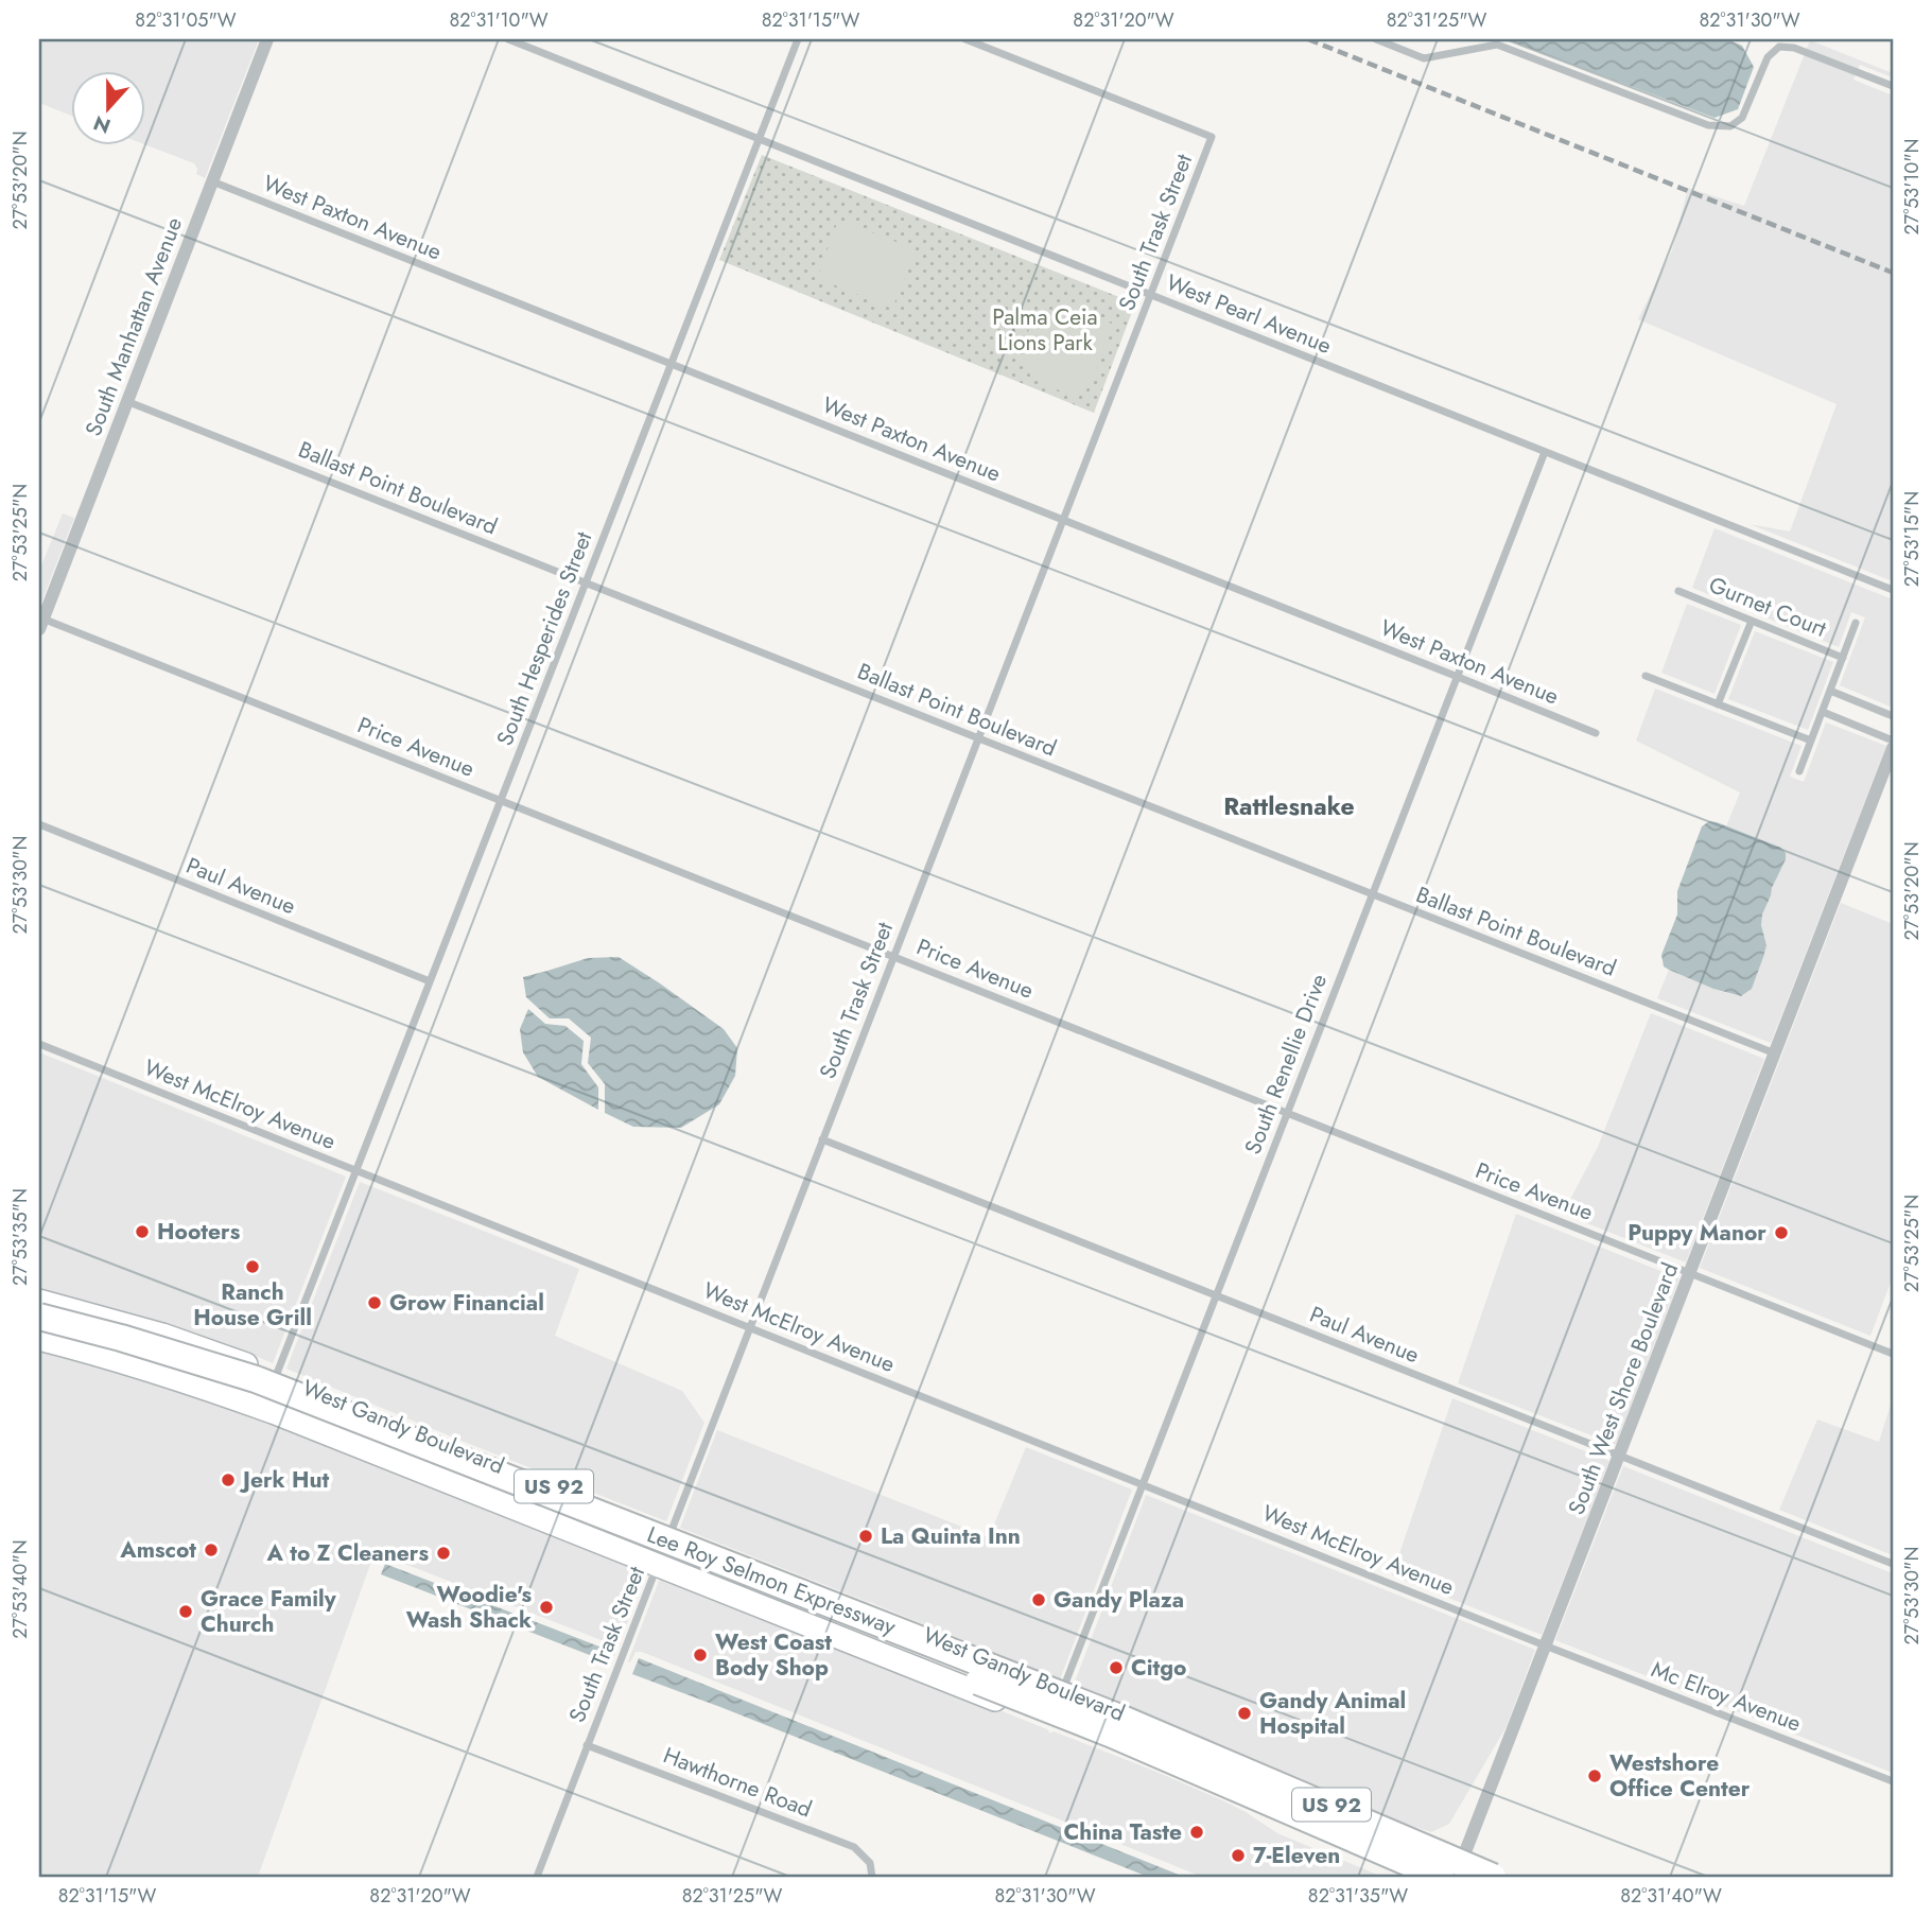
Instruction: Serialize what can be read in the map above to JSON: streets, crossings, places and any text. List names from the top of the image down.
{
  "streets": {
    "highway": ["Lee Roy Selmon Expressway"],
    "main road": ["West Gandy Boulevard", "US 92"],
    "street": [
      "West Paxton Avenue",
      "South Trask Street",
      "West Pearl Avenue",
      "South Manhattan Avenue",
      "Ballast Point Boulevard",
      "Gurnet Court",
      "South Hesperides Street",
      "Price Avenue",
      "Paul Avenue",
      "South Renellie Drive",
      "West McElroy Avenue",
      "South West Shore Boulevard",
      "Mc Elroy Avenue",
      "Hawthorne Road"
    ]
  },
  "crossings": [
    ["West Paxton Avenue", "South Trask Street"],
    ["West Paxton Avenue", "South Manhattan Avenue"],
    ["West Paxton Avenue", "South Hesperides Street"],
    ["West Paxton Avenue", "South Renellie Drive"],
    ["South Trask Street", "West Pearl Avenue"],
    ["South Trask Street", "Ballast Point Boulevard"],
    ["South Trask Street", "Price Avenue"],
    ["South Trask Street", "Paul Avenue"],
    ["South Trask Street", "West McElroy Avenue"],
    ["South Trask Street", "West Gandy Boulevard"],
    ["South Trask Street", "Hawthorne Road"],
    ["West Pearl Avenue", "South Hesperides Street"],
    ["West Pearl Avenue", "South Renellie Drive"],
    ["South Manhattan Avenue", "Ballast Point Boulevard"],
    ["South Manhattan Avenue", "Price Avenue"],
    ["Ballast Point Boulevard", "South Hesperides Street"],
    ["Ballast Point Boulevard", "South Renellie Drive"],
    ["Ballast Point Boulevard", "South West Shore Boulevard"],
    ["South Hesperides Street", "Price Avenue"],
    ["South Hesperides Street", "Paul Avenue"],
    ["South Hesperides Street", "West McElroy Avenue"],
    ["South Hesperides Street", "West Gandy Boulevard"],
    ["Price Avenue", "South Renellie Drive"],
    ["Price Avenue", "South West Shore Boulevard"],
    ["Paul Avenue", "South Renellie Drive"],
    ["Paul Avenue", "South West Shore Boulevard"],
    ["South Renellie Drive", "West McElroy Avenue"],
    ["South Renellie Drive", "West Gandy Boulevard"],
    ["West McElroy Avenue", "South West Shore Boulevard"],
    ["West McElroy Avenue", "Mc Elroy Avenue"],
    ["South West Shore Boulevard", "West Gandy Boulevard"],
    ["South West Shore Boulevard", "Mc Elroy Avenue"]
  ],
  "districts": ["Rattlesnake"],
  "parks": ["Palma Ceia Lions Park"],
  "places": [
    "Hooters",
    "Puppy Manor",
    "Ranch House Grill",
    "Grow Financial",
    "Jerk Hut",
    "La Quinta Inn",
    "Amscot",
    "A to Z Cleaners",
    "Gandy Plaza",
    "Woodie's Wash Shack",
    "Grace Family Church",
    "West Coast Body Shop",
    "Citgo",
    "Gandy Animal Hospital",
    "Westshore Office Center",
    "China Taste",
    "7-Eleven"
  ],
  "north": "bottom",
  "coordinates": [
    "82°31'05\"W",
    "82°31'10\"W",
    "82°31'15\"W",
    "82°31'20\"W",
    "82°31'25\"W",
    "82°31'30\"W",
    "27°53'20\"N",
    "27°53'10\"N",
    "27°53'25\"N",
    "27°53'15\"N",
    "27°53'30\"N",
    "27°53'35\"N",
    "27°53'40\"N",
    "82°31'35\"W",
    "82°31'40\"W"
  ]
}
